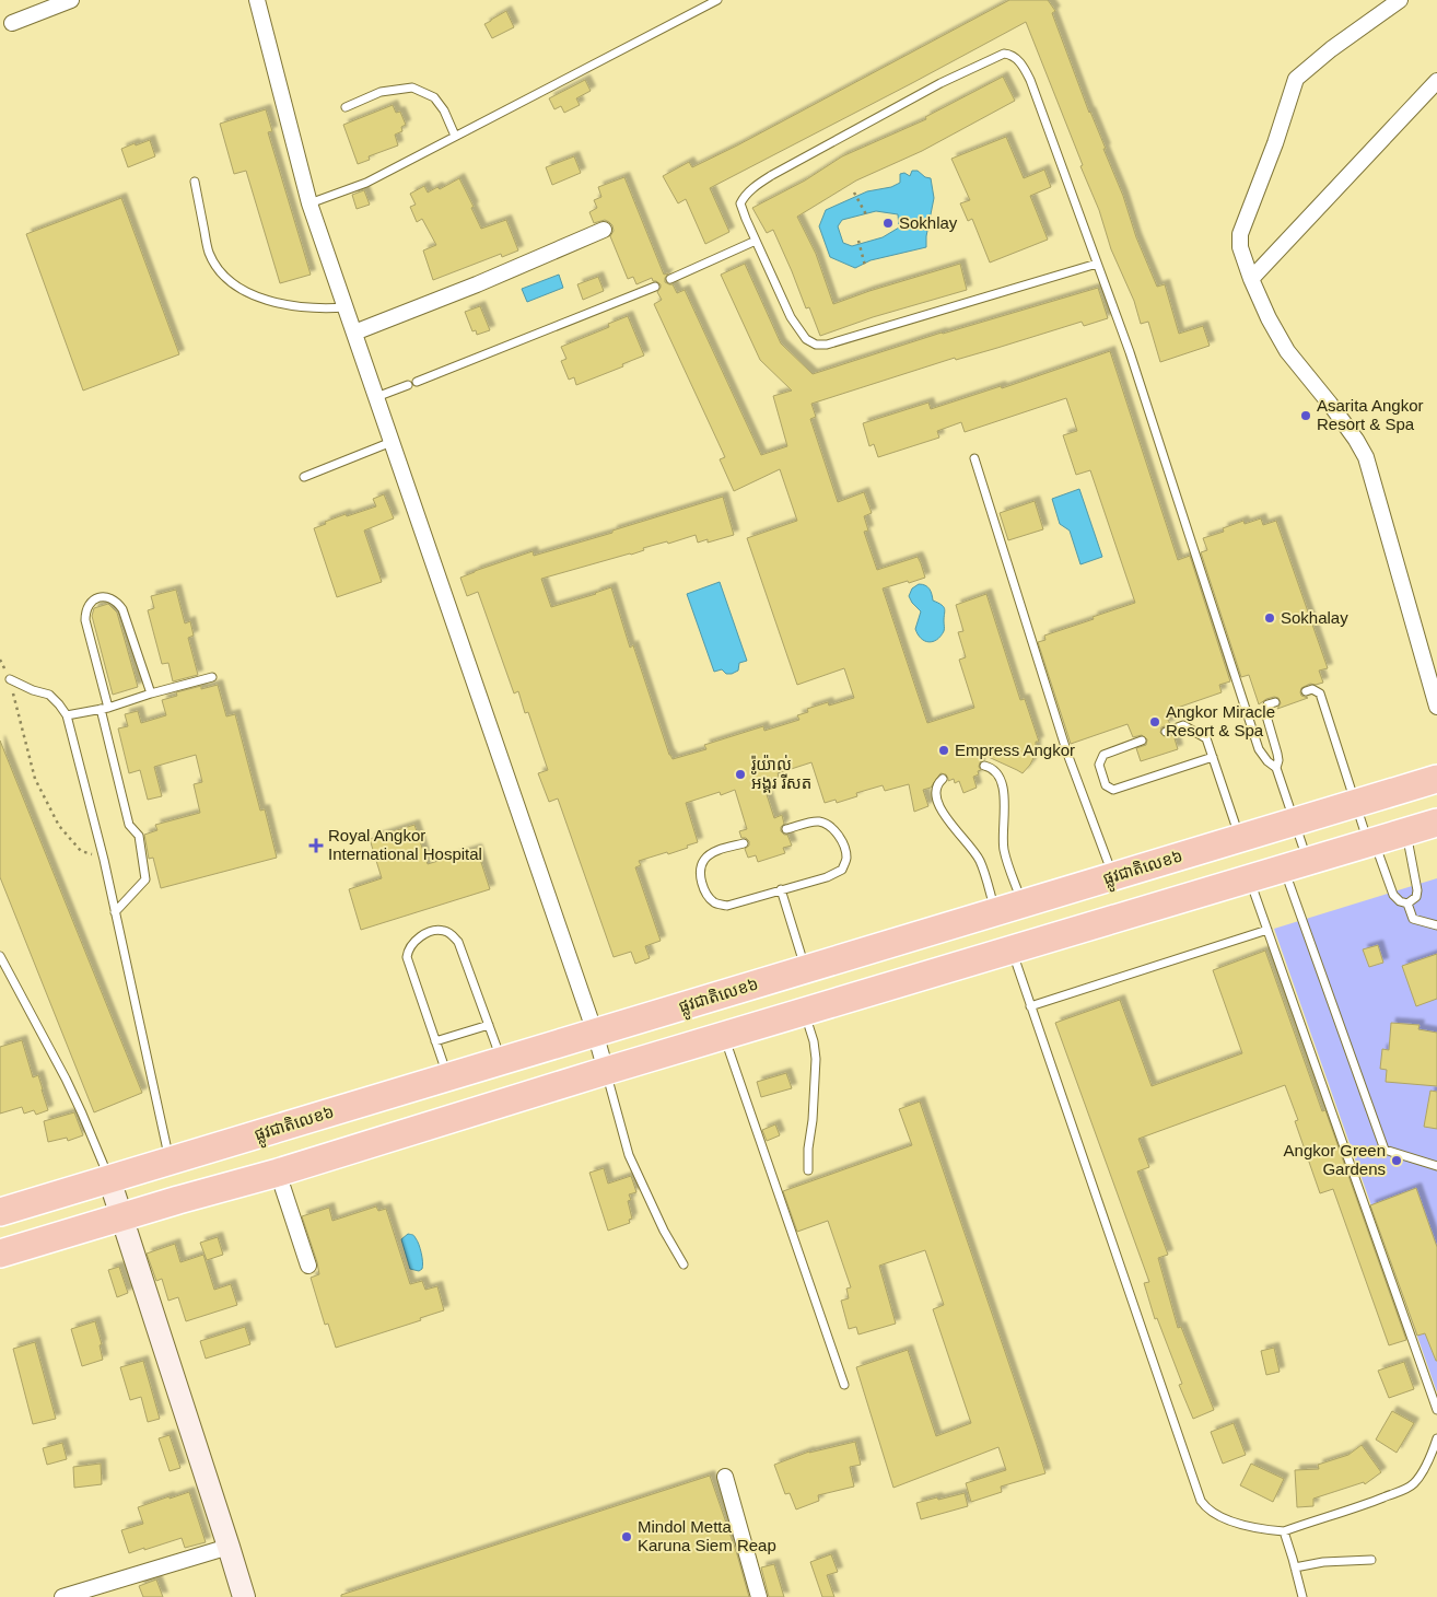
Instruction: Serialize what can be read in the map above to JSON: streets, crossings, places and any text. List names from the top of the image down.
{
  "streets": {
    "highway": ["ផ្លូវជាតិលេខ៦"]
  },
  "places": {
    "other": [
      "Sokhlay",
      "Asarita Angkor Resort & Spa",
      "Sokhalay",
      "Angkor Miracle Resort & Spa",
      "Empress Angkor",
      "រ៉ូយ៉ាល់ អង្គរ រីសត",
      "Angkor Green Gardens",
      "Mindol Metta Karuna Siem Reap"
    ],
    "health": ["Royal Angkor International Hospital"]
  }
}
